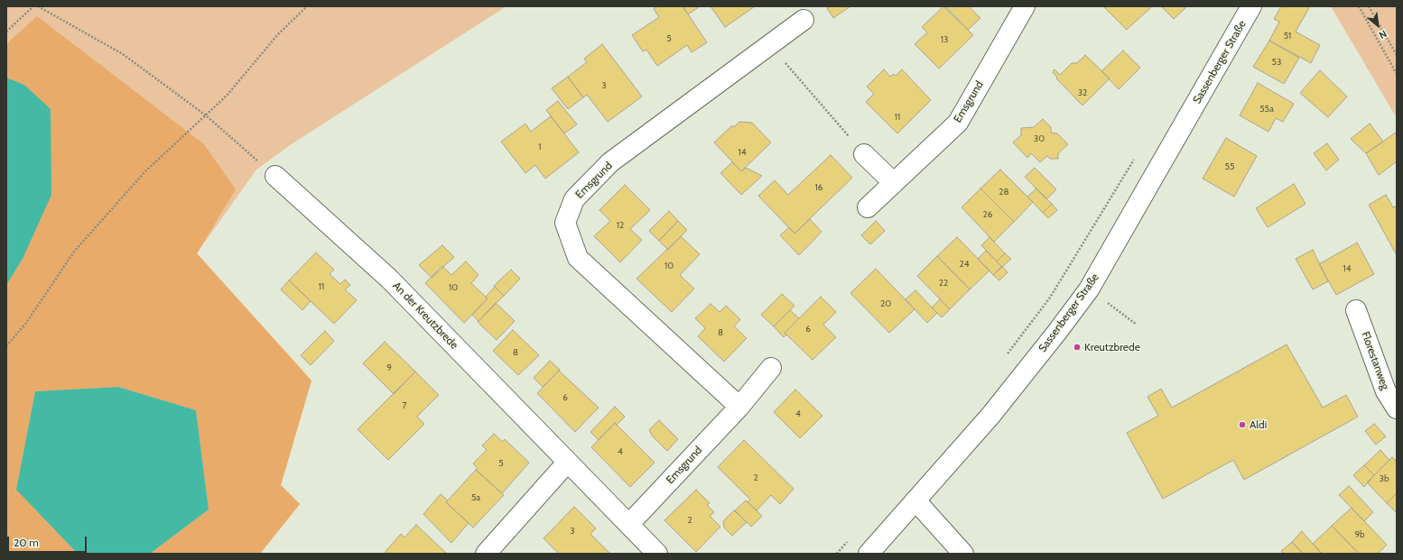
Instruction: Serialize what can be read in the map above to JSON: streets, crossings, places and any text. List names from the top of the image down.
{
  "streets": {
    "street": [
      "Sassenberger Straße",
      "Emsgrund",
      "An der Kreutzbrede",
      "Florestanweg"
    ]
  },
  "crossings": [
    ["Emsgrund", "An der Kreutzbrede"]
  ],
  "places": ["Kreutzbrede", "Aldi"],
  "house_numbers": [
    "51",
    "5",
    "13",
    "53",
    "3",
    "32",
    "55a",
    "11",
    "30",
    "1",
    "14",
    "55",
    "16",
    "28",
    "26",
    "12",
    "24",
    "10",
    "14",
    "22",
    "11",
    "10",
    "20",
    "6",
    "8",
    "8",
    "9",
    "6",
    "7",
    "4",
    "4",
    "5",
    "2",
    "3b",
    "5a",
    "2",
    "3",
    "9b"
  ],
  "scale_bar": "20 m",
  "north": "bottom right"
}
